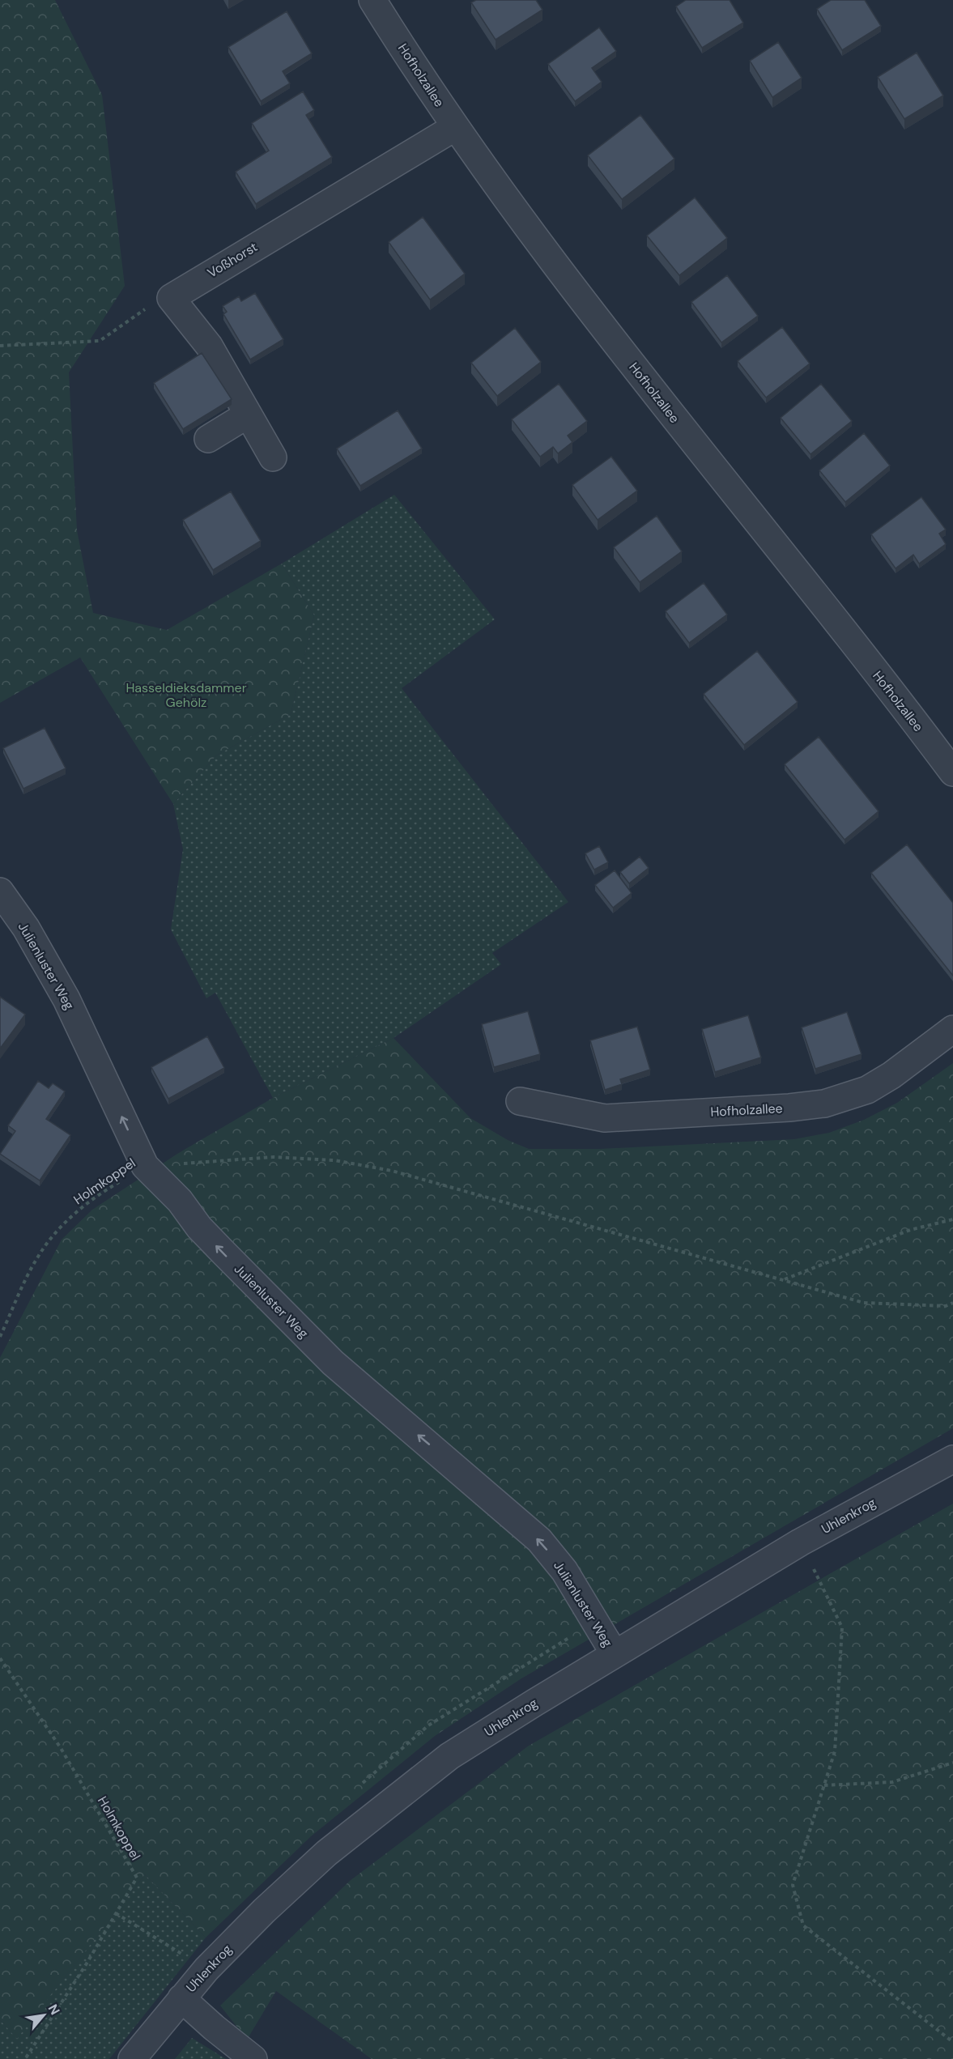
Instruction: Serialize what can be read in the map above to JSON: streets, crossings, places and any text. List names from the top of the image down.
{
  "streets": {
    "street": [
      "Hofholzallee",
      "Voßhorst",
      "Julienluster Weg",
      "Uhlenkrog"
    ],
    "path": ["Holmkoppel"]
  },
  "crossings": [
    ["Hofholzallee", "Voßhorst"],
    ["Julienluster Weg", "Holmkoppel"],
    ["Julienluster Weg", "Uhlenkrog"]
  ],
  "one_way": ["Julienluster Weg"],
  "parks": ["Hasseldieksdammer Gehölz"],
  "north": "top right"
}
